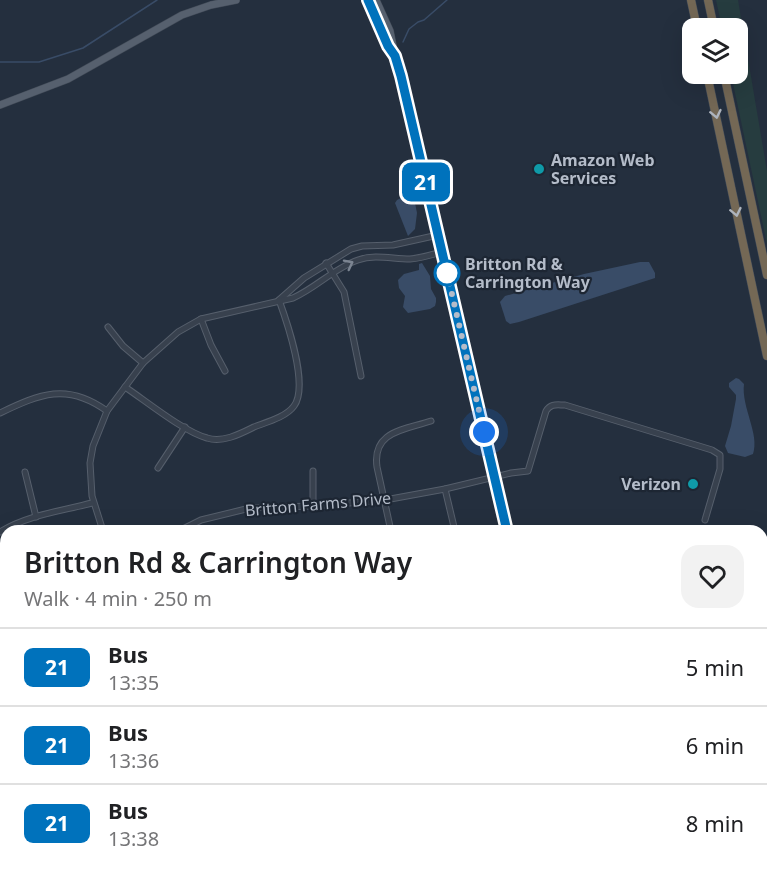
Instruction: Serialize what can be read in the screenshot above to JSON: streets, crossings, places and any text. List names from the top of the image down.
{
  "streets": {
    "street": ["Britton Farms Drive"]
  },
  "places": ["Amazon Web Services", "Britton Rd & Carrington Way", "Verizon"],
  "lines": ["bus line 21"],
  "page": {
    "on_map": "21",
    "heading": ["Britton Rd & Carrington Way", "Walk · 4 min · 250 m"],
    "list": [
      {
        "mark": "21",
        "name": "Bus",
        "note": "13:35",
        "value": "5 min"
      },
      {
        "mark": "21",
        "name": "Bus",
        "note": "13:36",
        "value": "6 min"
      },
      {
        "mark": "21",
        "name": "Bus",
        "note": "13:38",
        "value": "8 min"
      }
    ]
  }
}
